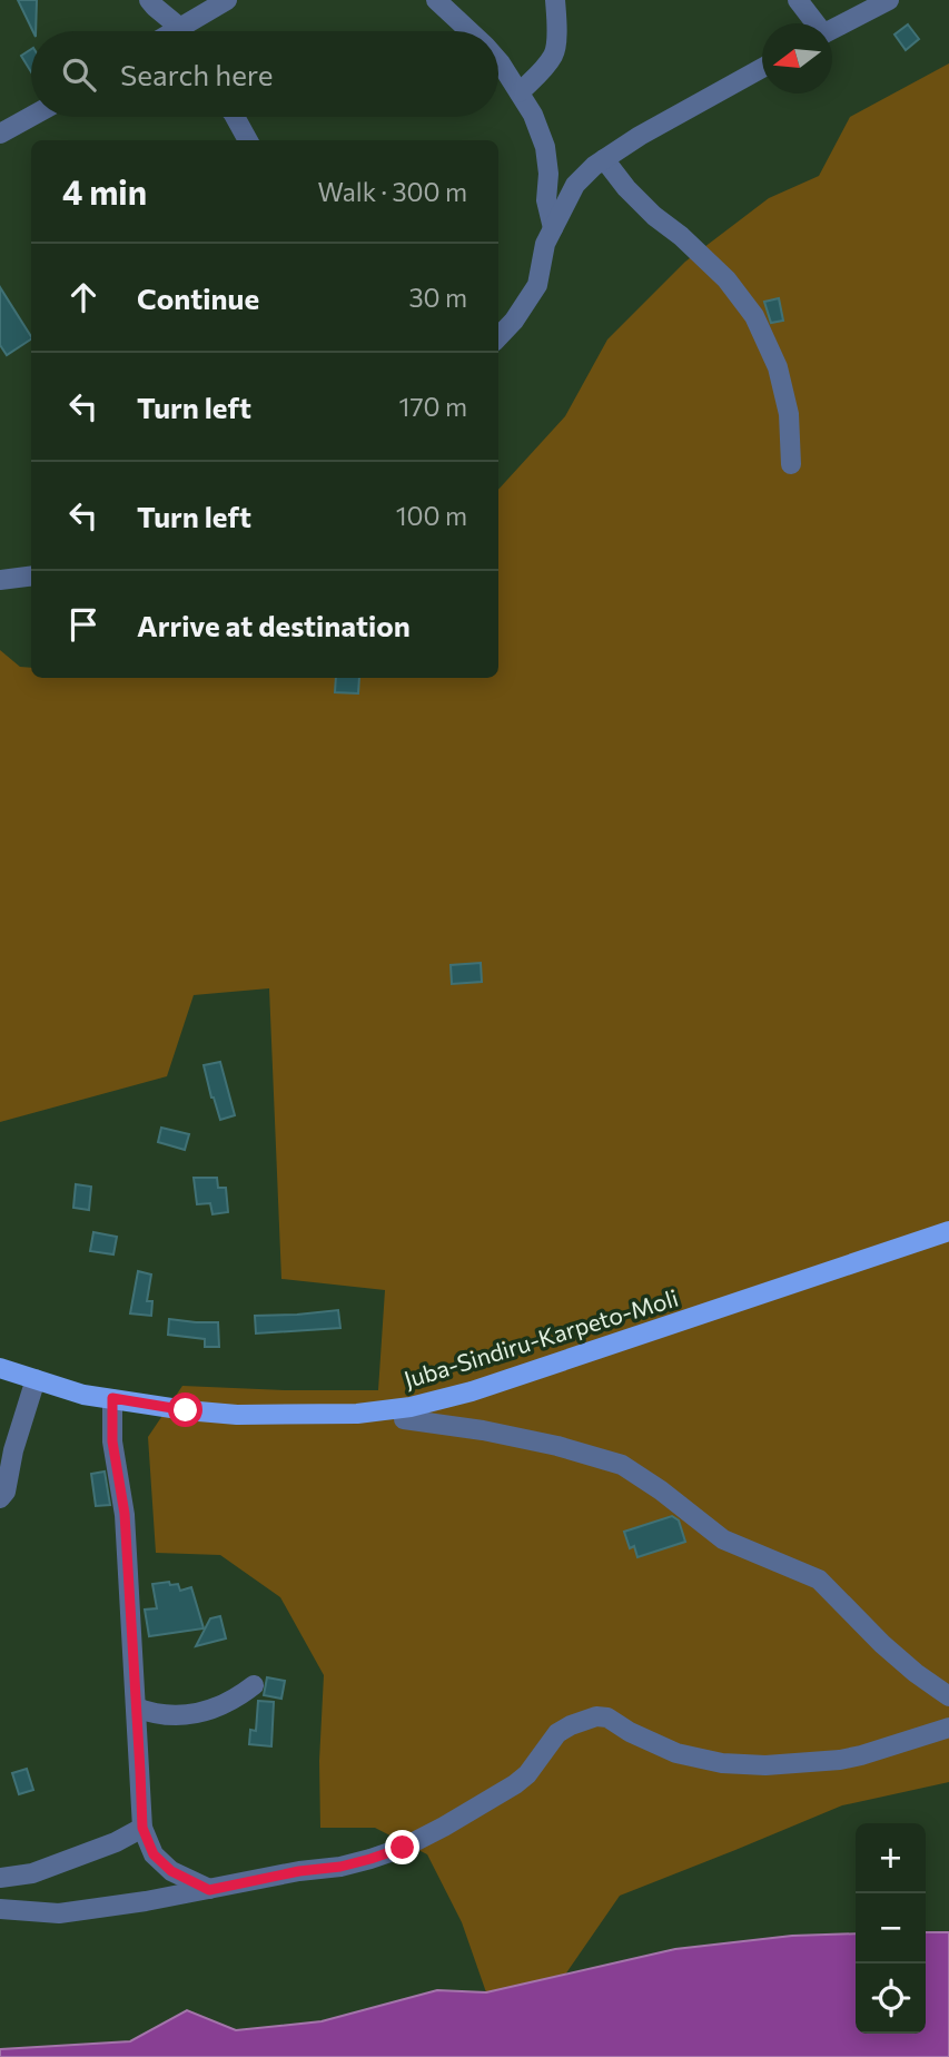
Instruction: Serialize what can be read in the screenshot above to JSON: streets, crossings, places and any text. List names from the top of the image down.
{
  "streets": {
    "main road": ["Juba-Sindiru-Karpeto-Moli"]
  },
  "north": "left",
  "page": {
    "search": "Search here",
    "heading": ["4 min", "Walk · 300 m"],
    "list": [
      ["Continue", "30 m"],
      ["Turn left", "170 m"],
      ["Turn left", "100 m"],
      "Arrive at destination"
    ],
    "map_buttons": ["+", "−"]
  }
}
